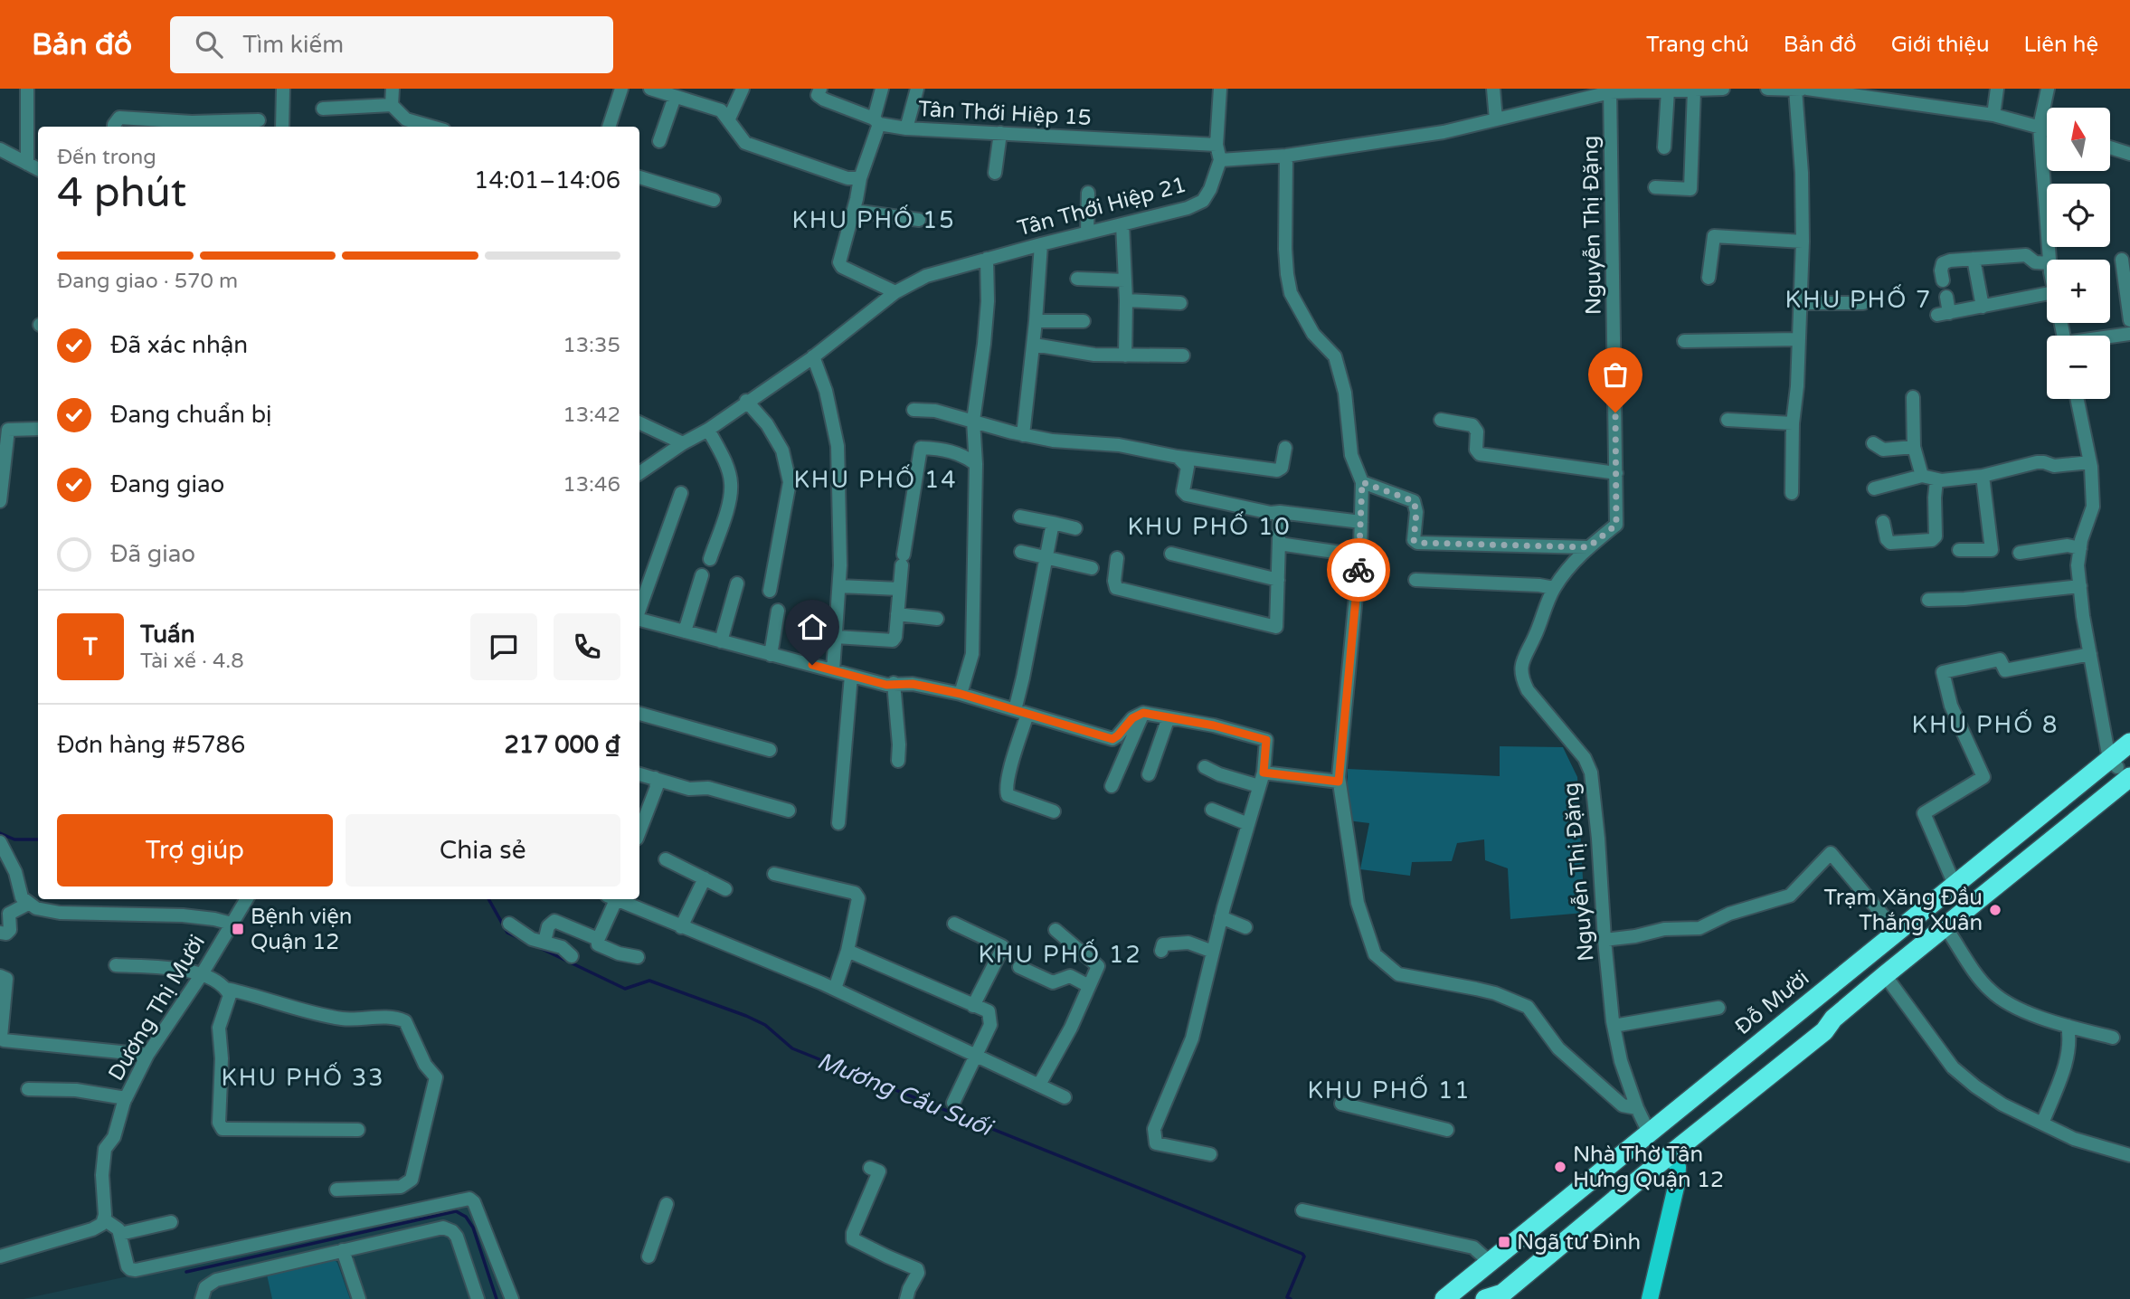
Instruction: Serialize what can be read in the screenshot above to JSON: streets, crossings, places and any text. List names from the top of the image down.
{
  "streets": {
    "highway": ["Đỗ Mười"],
    "street": [
      "Tân Thới Hiệp 15",
      "Tân Thới Hiệp 21",
      "Nguyễn Thị Đặng",
      "Dương Thị Mười"
    ]
  },
  "crossings": [
    ["Nguyễn Thị Đặng", "Đỗ Mười"]
  ],
  "districts": [
    "KHU PHỐ 15",
    "KHU PHỐ 7",
    "KHU PHỐ 14",
    "KHU PHỐ 10",
    "KHU PHỐ 8",
    "KHU PHỐ 12",
    "KHU PHỐ 33",
    "KHU PHỐ 11"
  ],
  "water": ["Mương Cầu Suối"],
  "places": {
    "other": ["Trạm Xăng Đầu Thắng Xuân", "Nhà Thờ Tân Hưng Quận 12"],
    "transit": ["Bệnh viện Quận 12", "Ngã tư Đình"]
  },
  "north": "top",
  "page": {
    "header": "Bản đồ",
    "search": "Tìm kiếm",
    "nav": [
      "Trang chủ",
      "Bản đồ",
      "Giới thiệu",
      "Liên hệ"
    ],
    "map_buttons": ["+", "−"],
    "heading": ["4 phút", "Đến trong", "14:01–14:06"],
    "panel": [
      "Tuấn",
      "Tài xế · 4.8",
      "Đơn hàng #5786",
      "217 000 ₫"
    ],
    "bar": "Đang giao · 570 m",
    "list": [
      ["Đã xác nhận", "13:35"],
      ["Đang chuẩn bị", "13:42"],
      ["Đang giao", "13:46"],
      "Đã giao"
    ],
    "round": "T",
    "buttons": ["Trợ giúp", "Chia sẻ"]
  }
}
